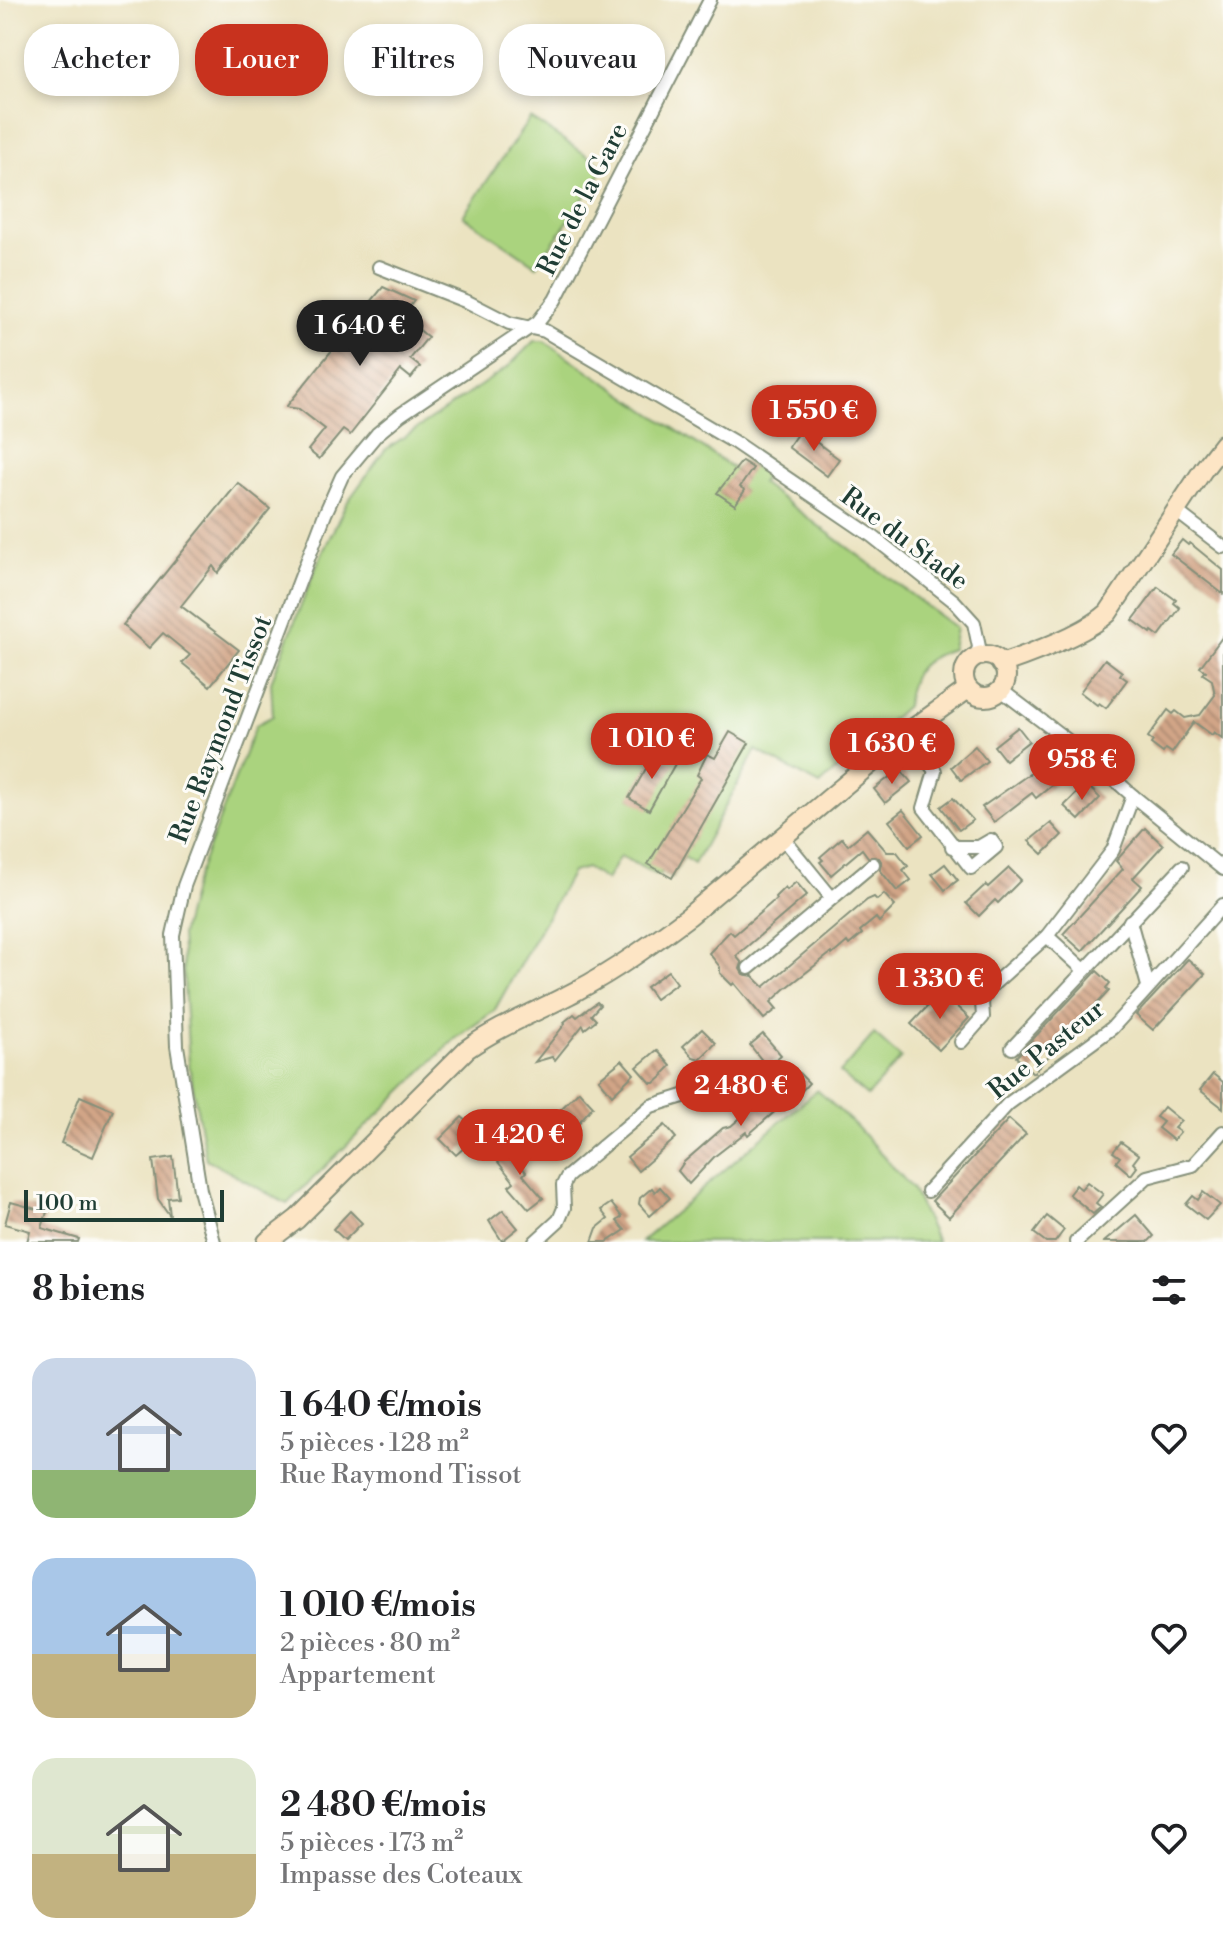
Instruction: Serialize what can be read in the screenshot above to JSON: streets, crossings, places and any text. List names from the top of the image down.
{
  "streets": {
    "street": [
      "Rue de la Gare",
      "Rue du Stade",
      "Rue Raymond Tissot",
      "Rue Pasteur"
    ]
  },
  "crossings": [
    ["Rue de la Gare", "Rue du Stade"],
    ["Rue de la Gare", "Rue Raymond Tissot"],
    ["Rue du Stade", "Rue Raymond Tissot"]
  ],
  "scale_bar": "100 m",
  "page": {
    "chip": [
      "Acheter",
      "Louer",
      "Filtres",
      "Nouveau"
    ],
    "price": [
      "1 640 €",
      "1 550 €",
      "1 010 €",
      "1 630 €",
      "958 €",
      "1 330 €",
      "2 480 €",
      "1 420 €"
    ],
    "scale": "100 m",
    "heading": "8 biens",
    "list": [
      {
        "name": "1 640 €/mois",
        "note": "5 pièces · 128 m² · Rue Raymond Tissot"
      },
      {
        "name": "1 010 €/mois",
        "note": "2 pièces · 80 m² · Appartement"
      },
      {
        "name": "2 480 €/mois",
        "note": "5 pièces · 173 m² · Impasse des Coteaux"
      }
    ]
  }
}
